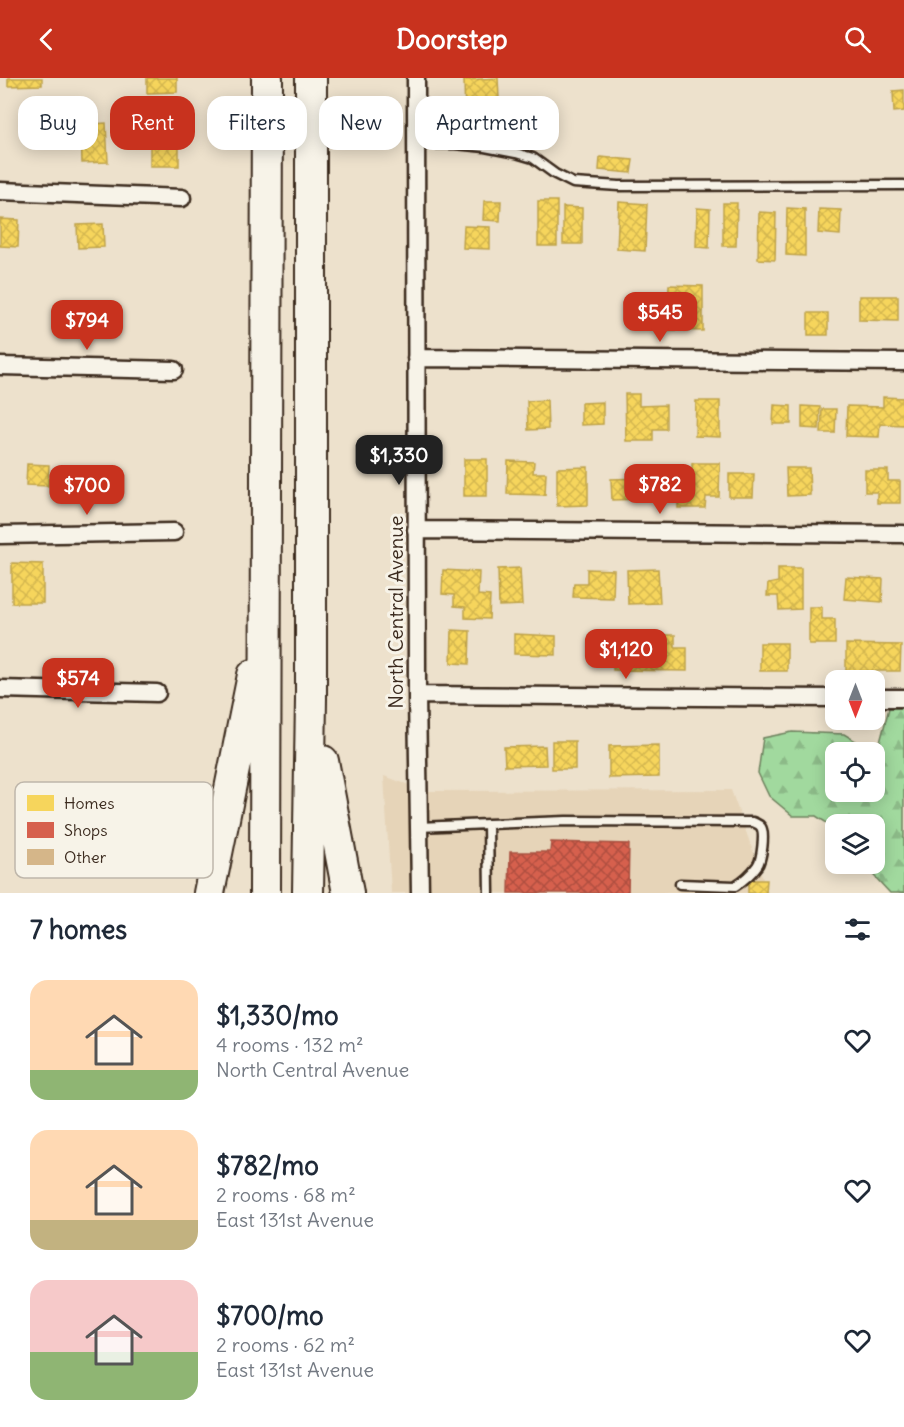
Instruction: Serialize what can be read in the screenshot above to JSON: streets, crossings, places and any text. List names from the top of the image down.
{
  "streets": {
    "street": ["North Central Avenue"]
  },
  "legend": ["Homes", "Shops", "Other"],
  "north": "bottom",
  "page": {
    "header": "Doorstep",
    "chip": [
      "Buy",
      "Rent",
      "Filters",
      "New",
      "Apartment"
    ],
    "price": [
      "$545",
      "$794",
      "$1,330",
      "$782",
      "$700",
      "$1,120",
      "$574"
    ],
    "heading": "7 homes",
    "list": [
      {
        "name": "$1,330/mo",
        "note": "4 rooms · 132 m² · North Central Avenue"
      },
      {
        "name": "$782/mo",
        "note": "2 rooms · 68 m² · East 131st Avenue"
      },
      {
        "name": "$700/mo",
        "note": "2 rooms · 62 m² · East 131st Avenue"
      }
    ]
  }
}
